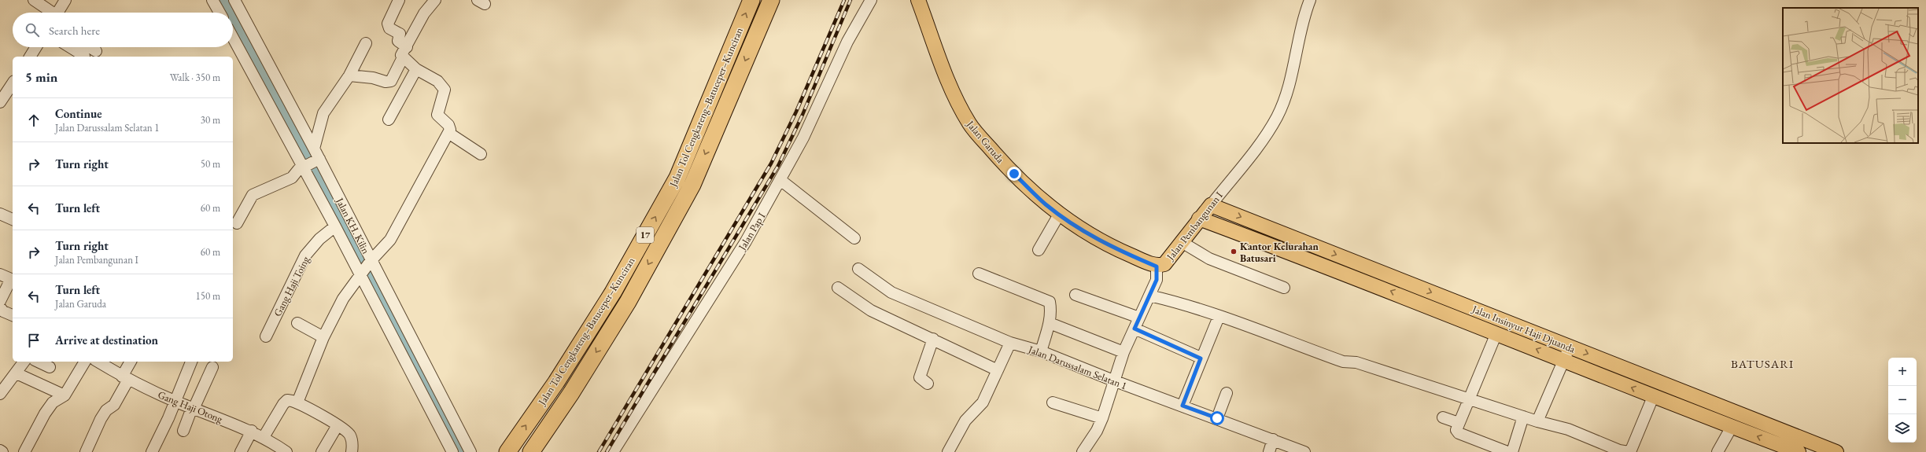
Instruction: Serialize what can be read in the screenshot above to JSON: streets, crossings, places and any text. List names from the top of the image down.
{
  "streets": {
    "highway": ["Jalan Tol Cengkareng–Batuceper–Kunciran", "17"],
    "main road": ["Jalan Garuda", "Jalan Pembangunan I", "Jalan Insinyur Haji Djuanda"],
    "street": [
      "Jalan KH. Kilin",
      "Jalan Pap I",
      "Gang Haji Toing",
      "Jalan Darussalam Selatan 1",
      "Gang Haji Otong"
    ]
  },
  "crossings": [
    ["Jalan Garuda", "Jalan Pembangunan I"],
    ["Jalan KH. Kilin", "Gang Haji Toing"],
    ["Jalan Pembangunan I", "Jalan Insinyur Haji Djuanda"],
    ["Jalan Pembangunan I", "Jalan Darussalam Selatan 1"]
  ],
  "districts": ["BATUSARI"],
  "places": ["Kantor Kelurahan Batusari"],
  "page": {
    "search": "Search here",
    "heading": ["5 min", "Walk · 350 m"],
    "list": [
      ["Continue", "Jalan Darussalam Selatan 1", "30 m"],
      ["Turn right", "50 m"],
      ["Turn left", "60 m"],
      ["Turn right", "Jalan Pembangunan I", "60 m"],
      ["Turn left", "Jalan Garuda", "150 m"],
      "Arrive at destination"
    ],
    "map_buttons": ["+", "−"]
  }
}
